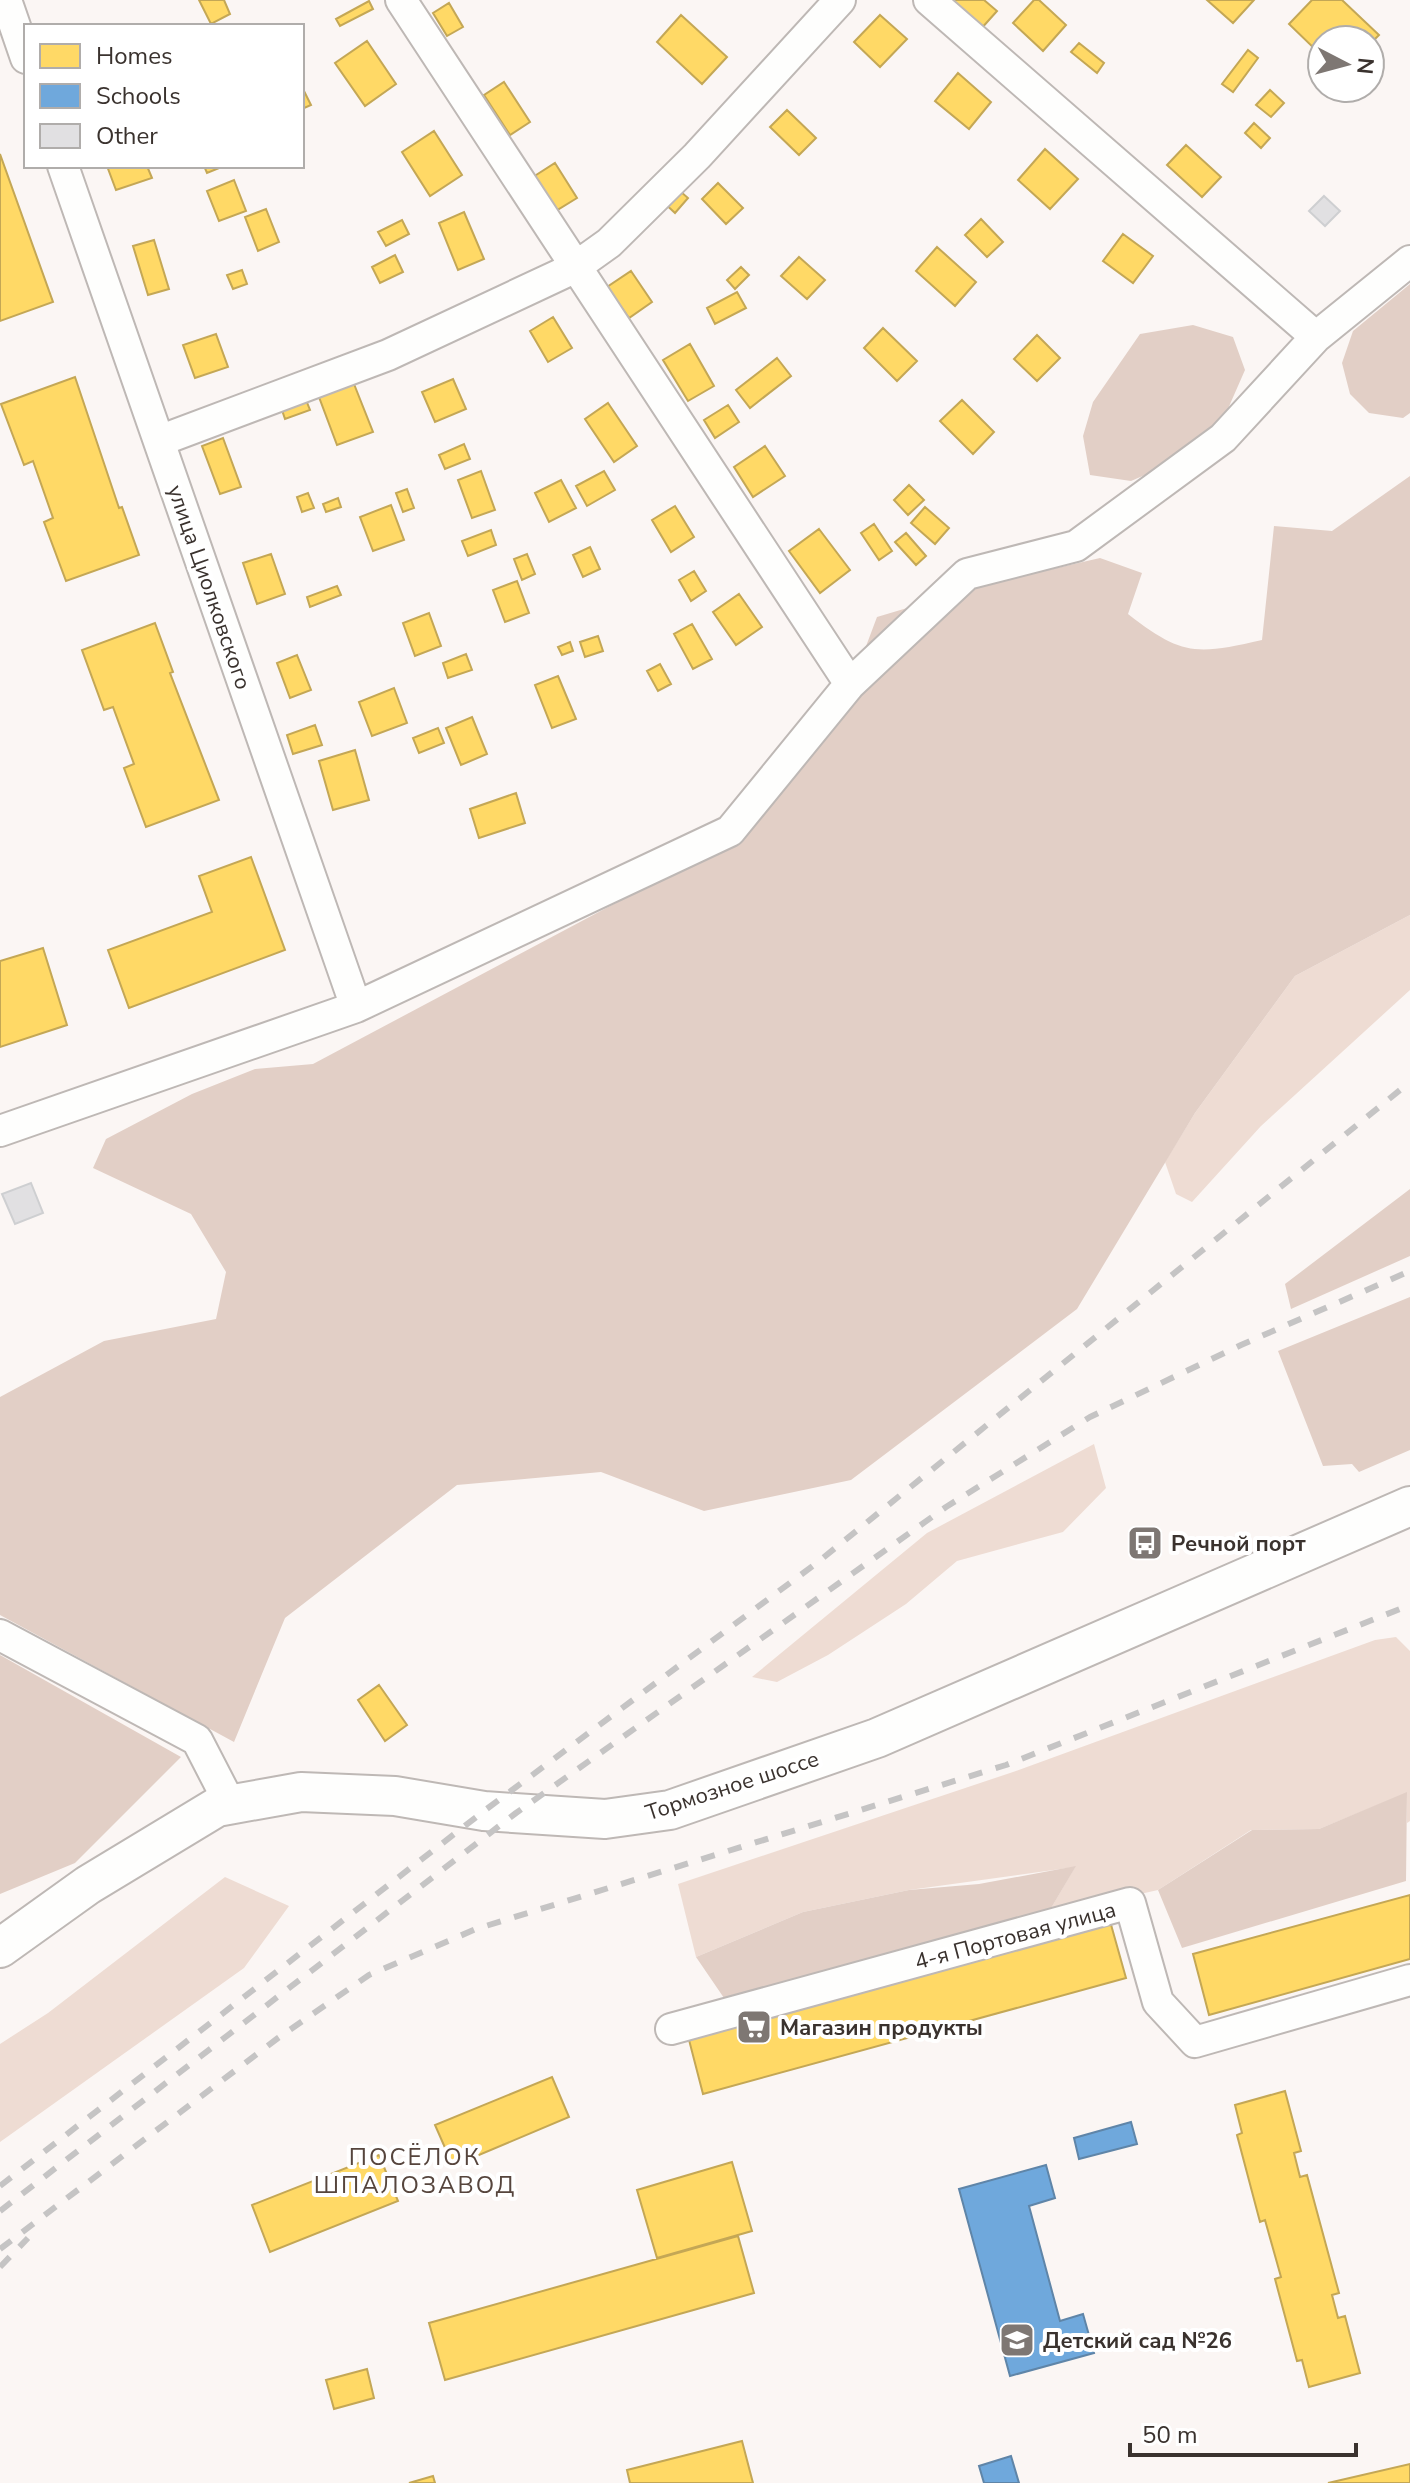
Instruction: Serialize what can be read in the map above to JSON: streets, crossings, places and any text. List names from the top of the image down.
{
  "streets": {
    "street": ["улица Циолковского", "Тормозное шоссе", "4-я Портовая улица"]
  },
  "districts": ["ПОСЁЛОК ШПАЛОЗАВОД"],
  "places": {
    "bus stop": ["Речной порт"],
    "supermarket": ["Магазин продукты"],
    "school or university": ["Детский сад №26"]
  },
  "legend": ["Homes", "Schools", "Other"],
  "scale_bar": "50 m",
  "north": "right"
}
